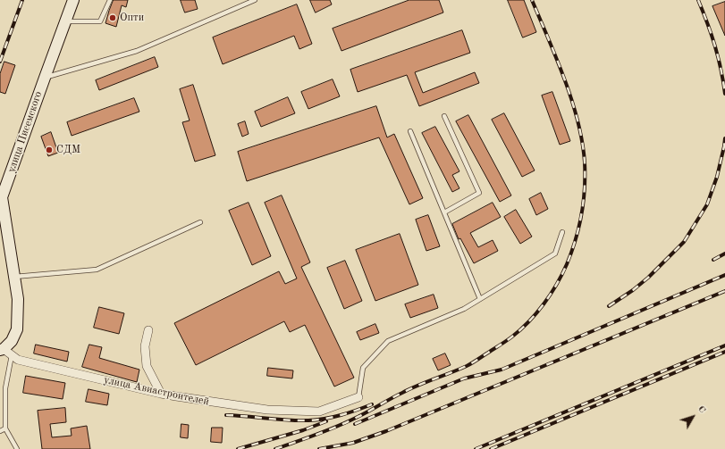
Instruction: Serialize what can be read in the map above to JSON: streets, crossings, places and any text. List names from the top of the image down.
{
  "streets": {
    "street": ["улица Писемского", "улица Авиастроителей"]
  },
  "crossings": [
    ["улица Писемского", "улица Авиастроителей"]
  ],
  "places": ["Опти", "СДМ"],
  "north": "top right"
}
